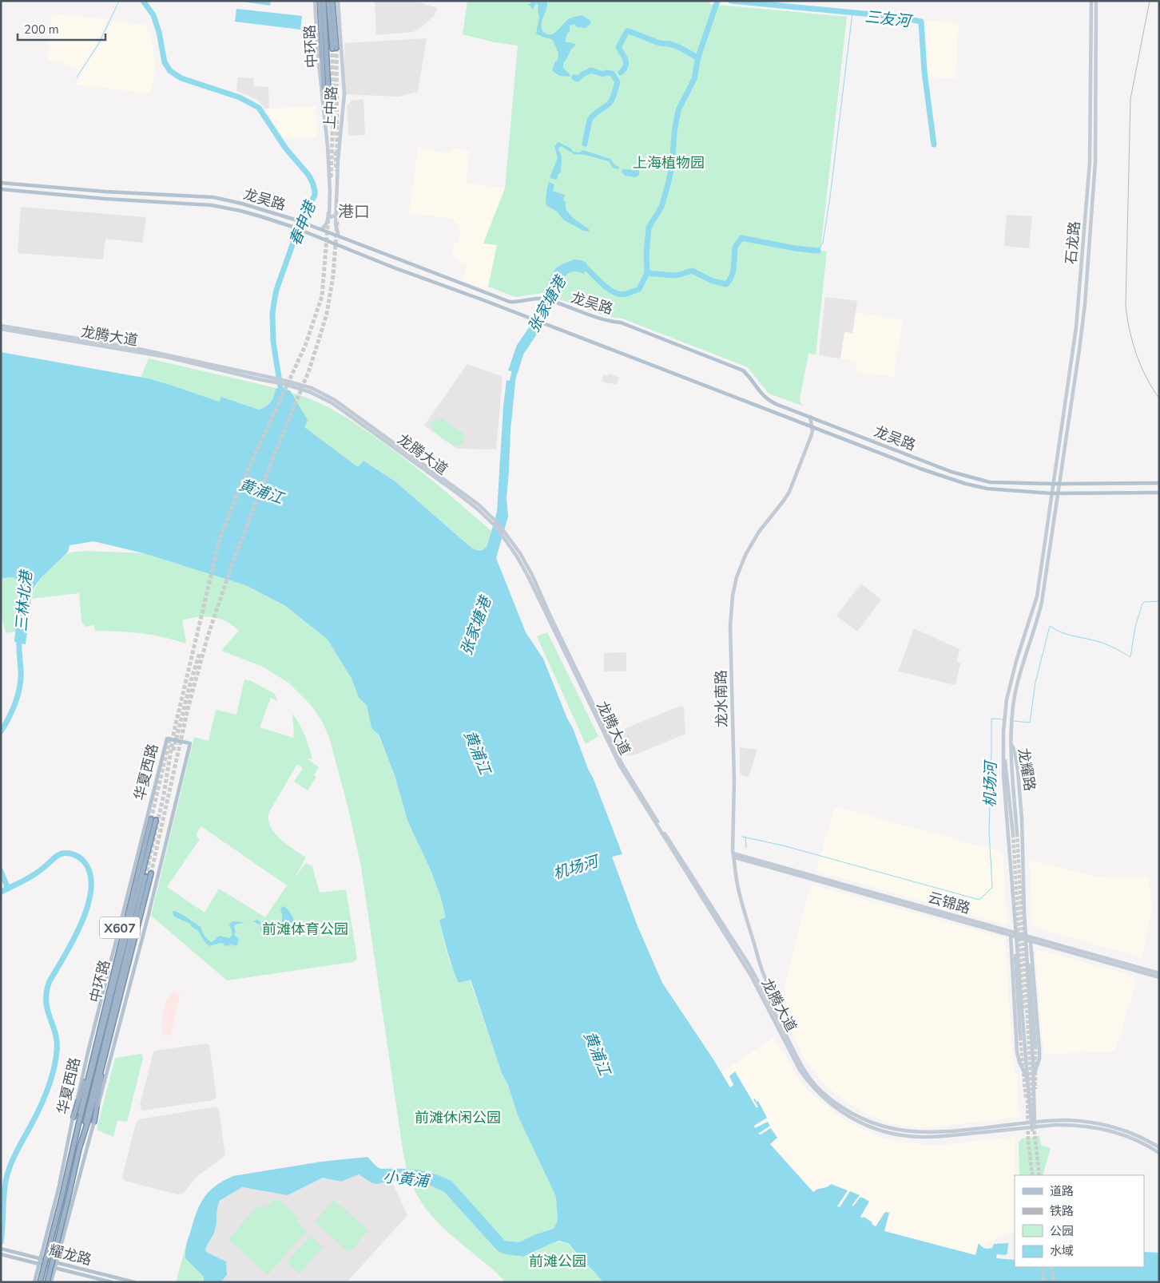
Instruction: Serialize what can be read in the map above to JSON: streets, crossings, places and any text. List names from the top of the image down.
{
  "streets": {
    "highway": ["中环路"],
    "main road": [
      "上中路",
      "龙吴路",
      "石龙路",
      "龙腾大道",
      "龙水南路",
      "龙耀路",
      "华夏西路",
      "云锦路",
      "X607",
      "耀龙路"
    ]
  },
  "crossings": [
    ["上中路", "龙吴路"],
    ["龙吴路", "石龙路"],
    ["龙吴路", "龙水南路"],
    ["龙吴路", "龙耀路"],
    ["石龙路", "龙耀路"],
    ["龙腾大道", "龙耀路"],
    ["龙水南路", "云锦路"],
    ["龙耀路", "云锦路"],
    ["华夏西路", "耀龙路"]
  ],
  "districts": ["港口"],
  "water": [
    "三友河",
    "春申港",
    "张家塘港",
    "黄浦江",
    "三林北港",
    "机场河",
    "小黄浦"
  ],
  "parks": [
    "上海植物园",
    "前滩体育公园",
    "前滩休闲公园",
    "前滩公园"
  ],
  "legend": [
    "道路",
    "铁路",
    "公园",
    "水域"
  ],
  "scale_bar": "200 m"
}
